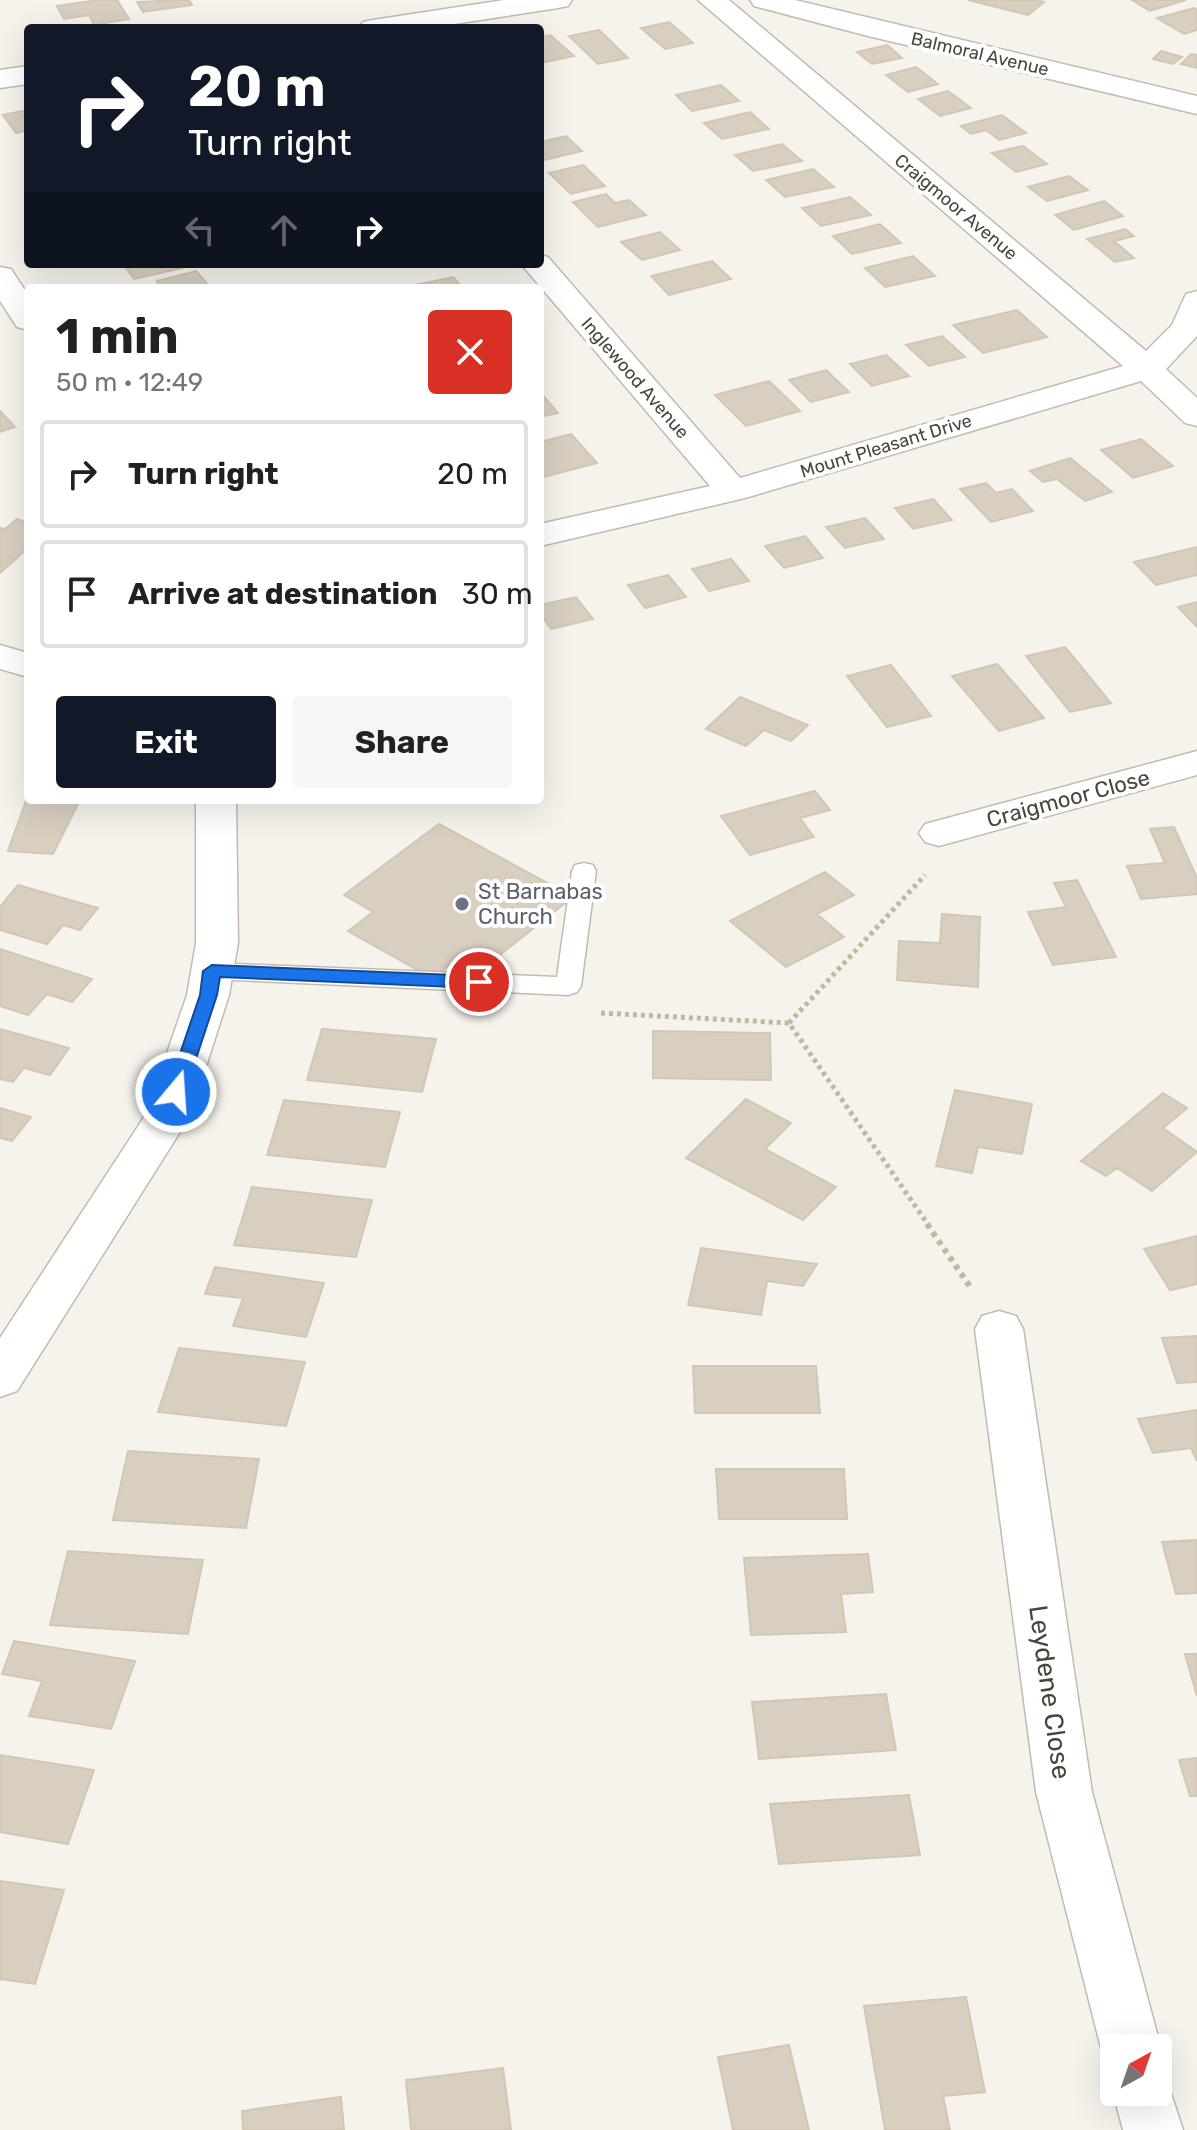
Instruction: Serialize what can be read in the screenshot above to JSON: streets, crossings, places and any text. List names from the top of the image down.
{
  "streets": {
    "street": [
      "Balmoral Avenue",
      "Craigmoor Avenue",
      "Inglewood Avenue",
      "Mount Pleasant Drive",
      "Craigmoor Close",
      "Leydene Close"
    ]
  },
  "crossings": [
    ["Craigmoor Avenue", "Mount Pleasant Drive"],
    ["Inglewood Avenue", "Mount Pleasant Drive"]
  ],
  "places": ["St Barnabas Church"],
  "north": "top right",
  "page": {
    "turn": ["20 m", "Turn right"],
    "heading": ["1 min", "50 m · 12:49"],
    "list": [
      {
        "name": "Turn right",
        "value": "20 m"
      },
      {
        "name": "Arrive at destination",
        "value": "30 m"
      }
    ],
    "buttons": ["Exit", "Share"]
  }
}
